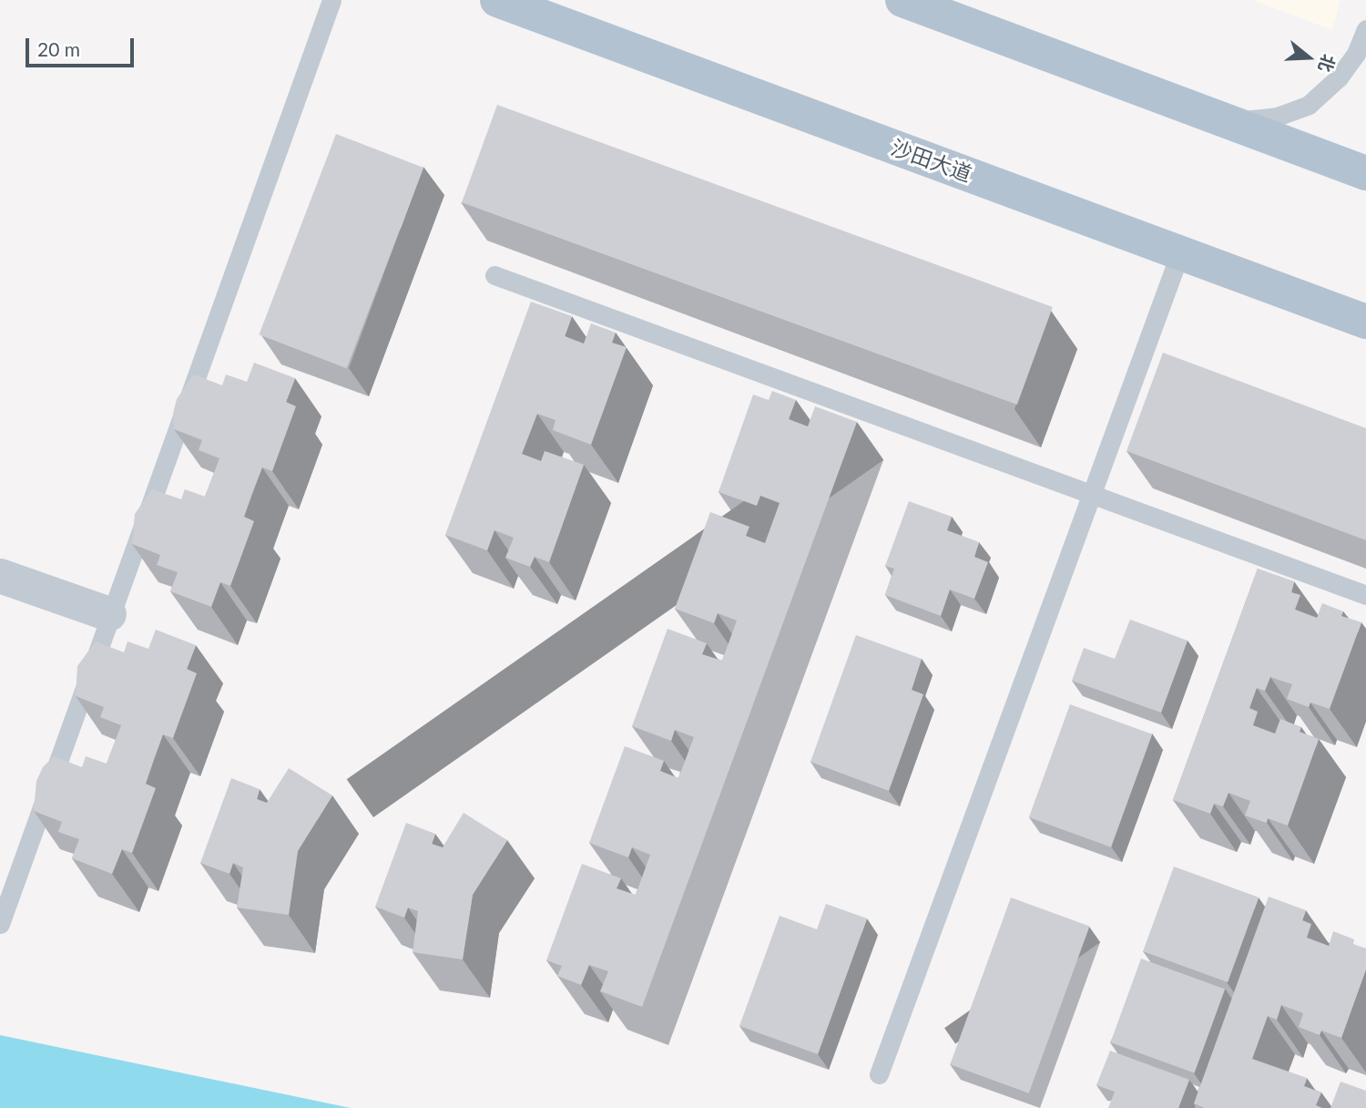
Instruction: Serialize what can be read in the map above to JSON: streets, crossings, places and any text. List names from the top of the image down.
{
  "streets": {
    "main road": ["沙田大道"]
  },
  "scale_bar": "20 m",
  "north": "right"
}
